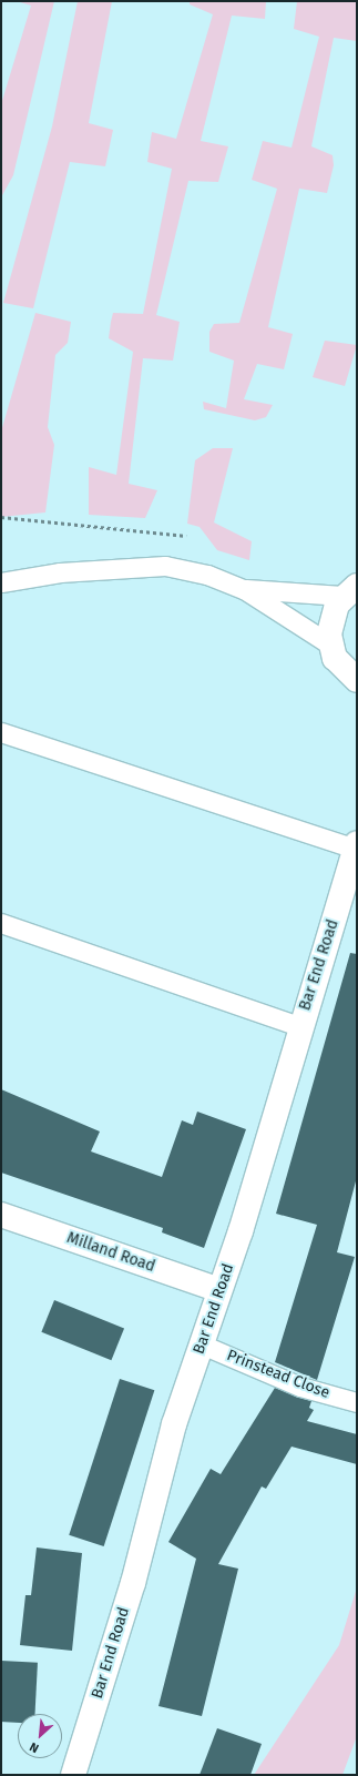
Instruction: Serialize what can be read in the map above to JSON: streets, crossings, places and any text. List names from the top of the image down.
{
  "streets": {
    "main road": ["Bar End Road", "Milland Road"],
    "lane": ["Prinstead Close"]
  },
  "crossings": [
    ["Bar End Road", "Milland Road"],
    ["Bar End Road", "Prinstead Close"]
  ],
  "north": "bottom left"
}
